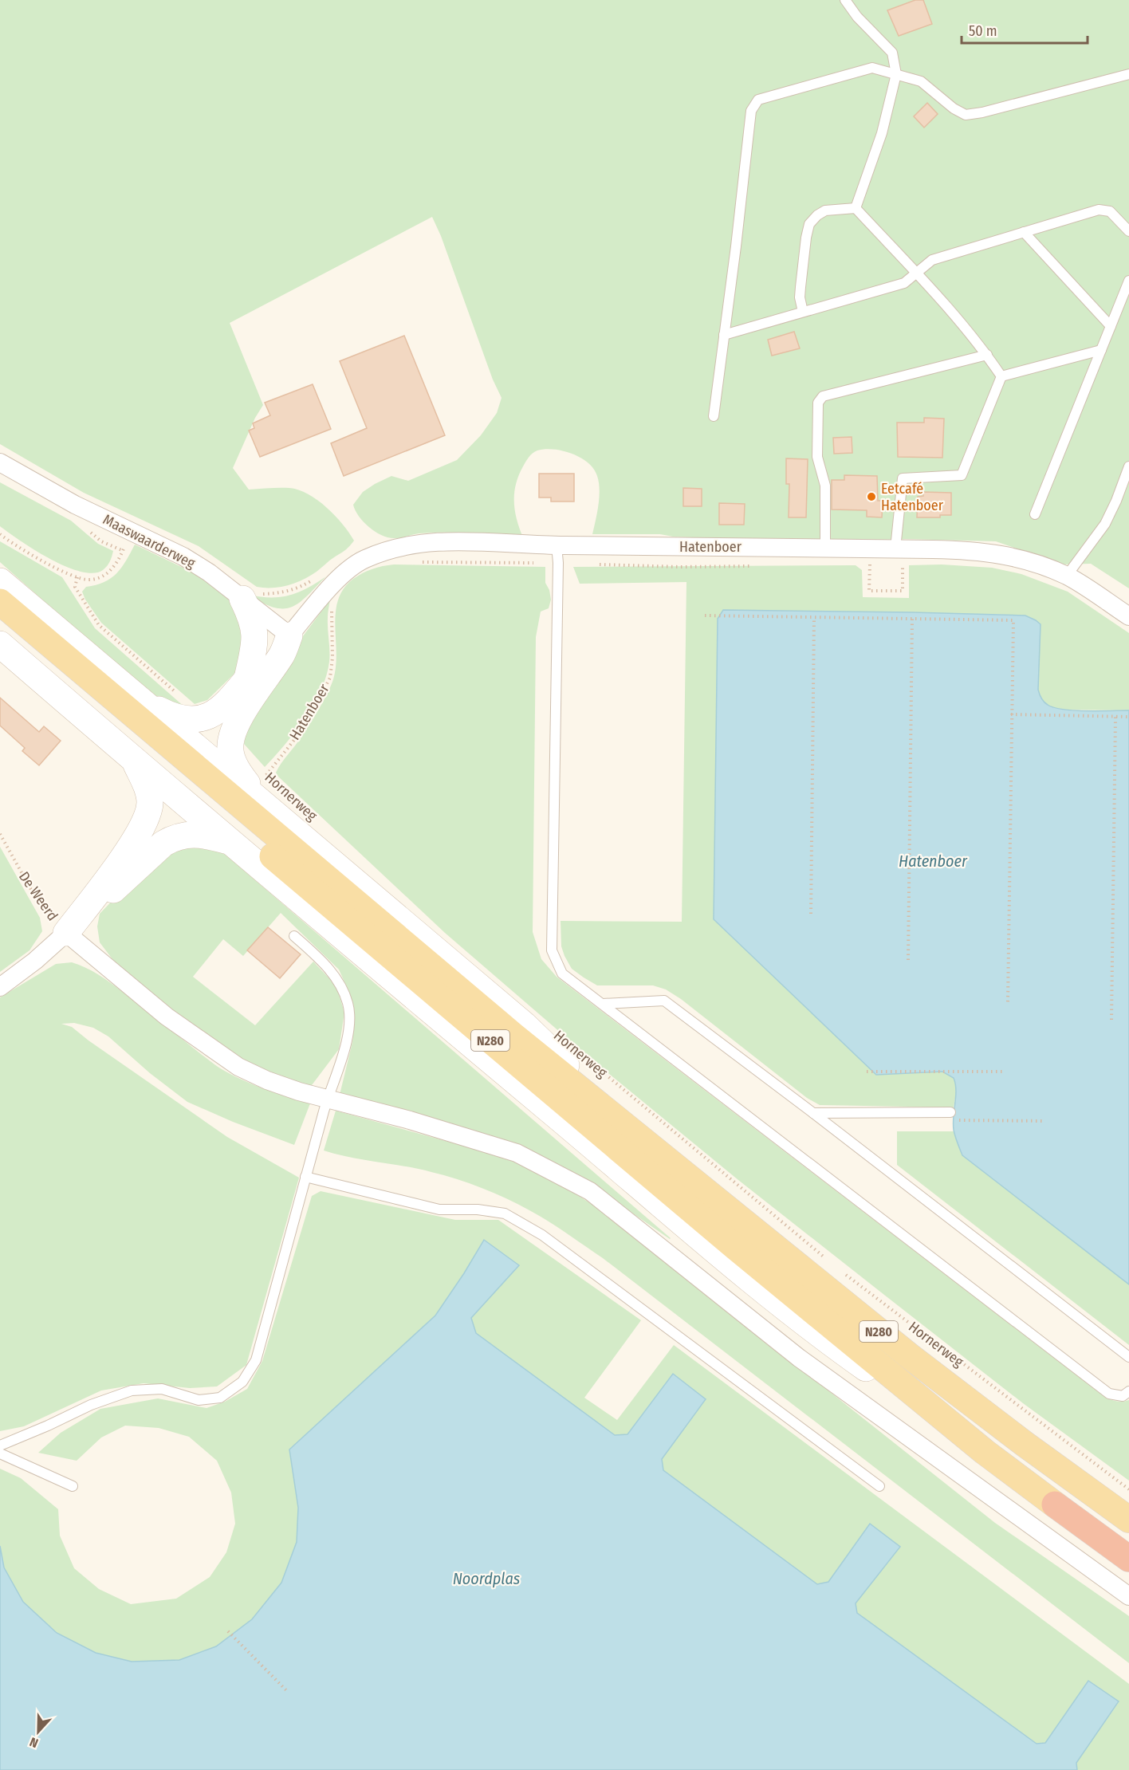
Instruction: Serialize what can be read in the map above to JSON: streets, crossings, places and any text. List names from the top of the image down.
{
  "streets": {
    "highway": ["N280"],
    "main road": ["Hornerweg"],
    "street": ["Maaswaarderweg", "Hatenboer", "De Weerd"]
  },
  "crossings": [
    ["Maaswaarderweg", "Hatenboer"],
    ["Hatenboer", "Hornerweg"]
  ],
  "water": ["Hatenboer", "Noordplas"],
  "places": ["Eetcafé Hatenboer"],
  "scale_bar": "50 m",
  "north": "bottom"
}
